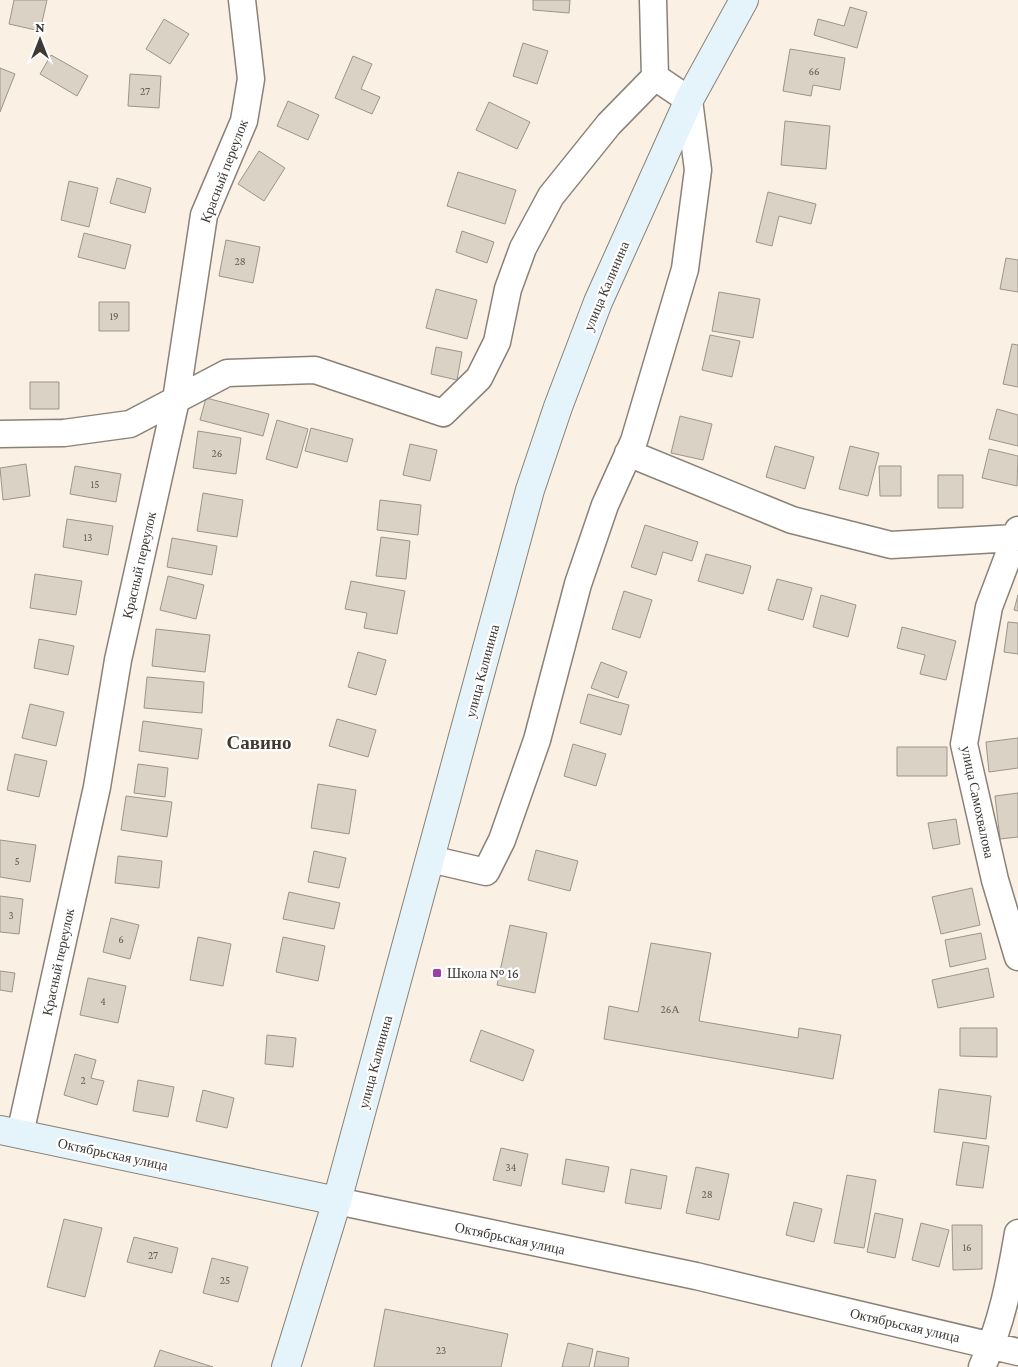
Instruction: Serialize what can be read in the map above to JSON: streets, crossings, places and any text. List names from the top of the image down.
{
  "streets": {
    "main road": ["улица Калинина", "Октябрьская улица"],
    "street": ["Красный переулок", "улица Самохвалова"]
  },
  "crossings": [
    ["Красный переулок", "Октябрьская улица"],
    ["улица Калинина", "Октябрьская улица"]
  ],
  "districts": ["Савино"],
  "places": {
    "transit": ["Школа № 16"]
  },
  "house_numbers": [
    "66",
    "27",
    "28",
    "19",
    "26",
    "15",
    "13",
    "5",
    "3",
    "6",
    "4",
    "26А",
    "2",
    "34",
    "28",
    "16",
    "27",
    "25",
    "23"
  ],
  "north": "top"
}
